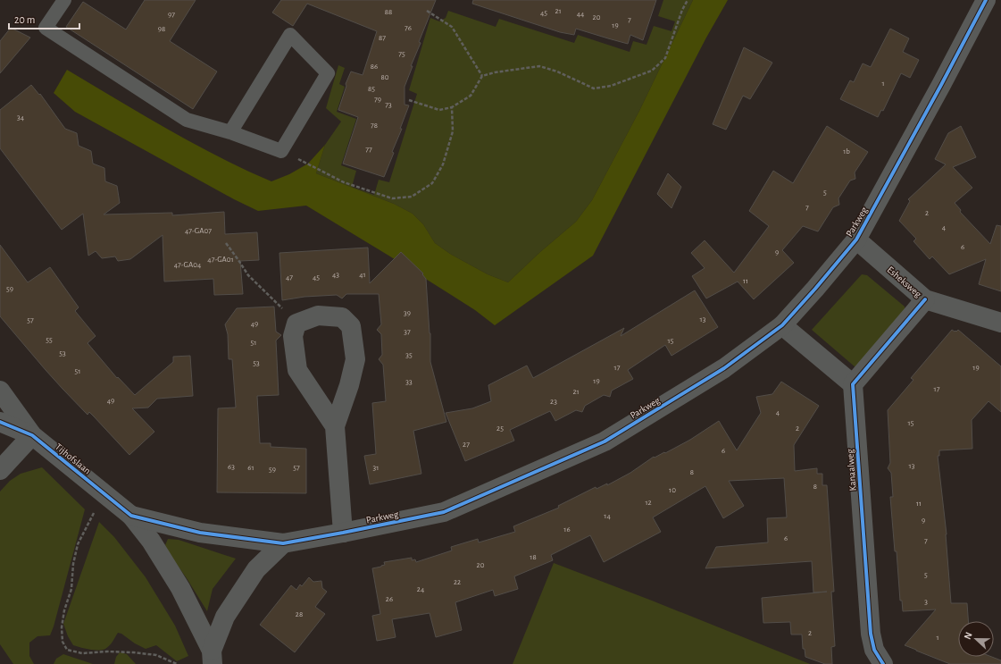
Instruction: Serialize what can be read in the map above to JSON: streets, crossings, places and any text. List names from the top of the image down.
{
  "streets": {
    "street": [
      "Parkweg",
      "Esheksweg",
      "Tijhofslaan",
      "Kanaalweg"
    ]
  },
  "crossings": [
    ["Parkweg", "Esheksweg"],
    ["Parkweg", "Tijhofslaan"]
  ],
  "house_numbers": [
    "21",
    "88",
    "45",
    "44",
    "97",
    "20",
    "7",
    "19",
    "76",
    "98",
    "87",
    "75",
    "86",
    "80",
    "1",
    "85",
    "79",
    "73",
    "34",
    "78",
    "77",
    "1b",
    "5",
    "7",
    "2",
    "4",
    "47-GA07",
    "6",
    "9",
    "47-GA01",
    "47-GA04",
    "43",
    "41",
    "47",
    "45",
    "11",
    "59",
    "39",
    "13",
    "57",
    "49",
    "37",
    "55",
    "15",
    "51",
    "53",
    "35",
    "53",
    "17",
    "19",
    "51",
    "19",
    "33",
    "17",
    "21",
    "49",
    "23",
    "4",
    "15",
    "25",
    "2",
    "27",
    "6",
    "13",
    "63",
    "61",
    "57",
    "31",
    "59",
    "8",
    "8",
    "10",
    "12",
    "11",
    "14",
    "9",
    "16",
    "6",
    "7",
    "18",
    "20",
    "5",
    "22",
    "24",
    "26",
    "3",
    "28",
    "2",
    "1"
  ],
  "scale_bar": "20 m",
  "north": "left"
}
